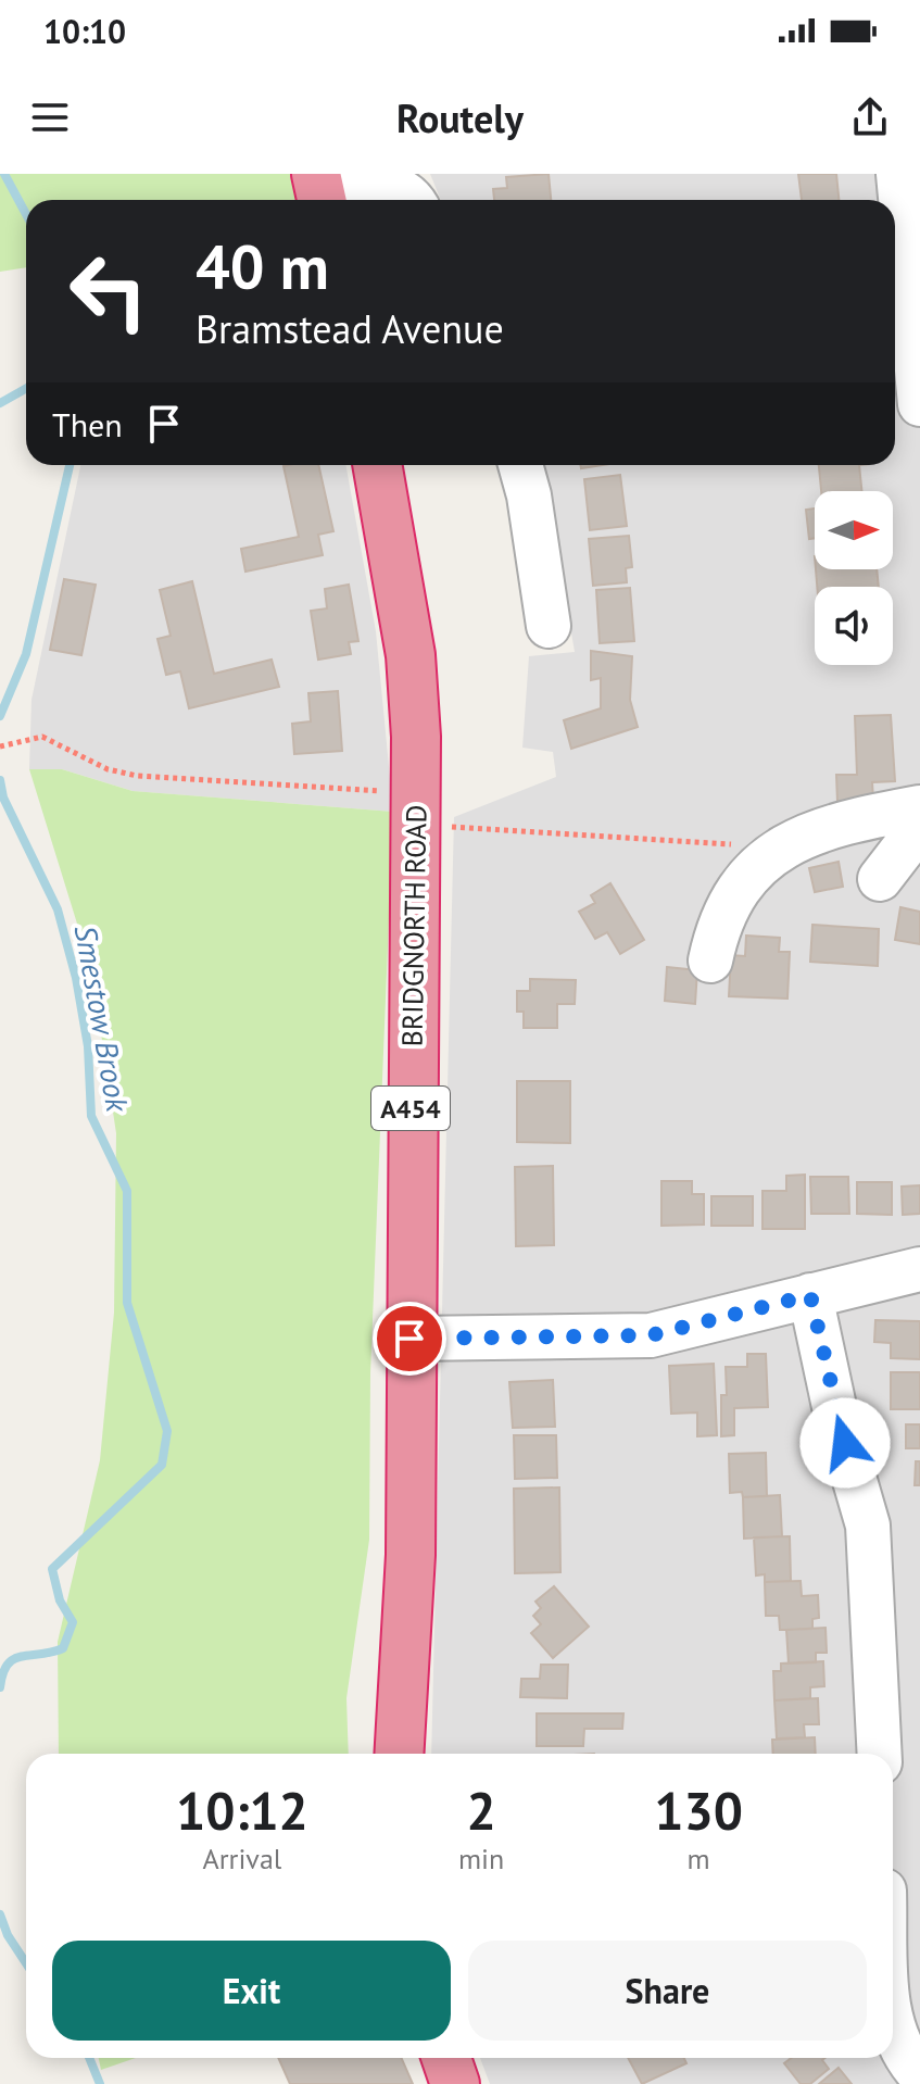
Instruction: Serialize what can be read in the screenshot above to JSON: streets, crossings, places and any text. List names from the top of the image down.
{
  "streets": {
    "highway": ["BRIDGNORTH ROAD", "A454"]
  },
  "water": ["Smestow Brook"],
  "north": "right",
  "page": {
    "status": "10:10",
    "header": "Routely",
    "turn": ["40 m", "Bramstead Avenue"],
    "then": "Then",
    "eta": [
      "10:12",
      "Arrival",
      "2",
      "min",
      "130",
      "m"
    ],
    "buttons": ["Exit", "Share"]
  }
}
